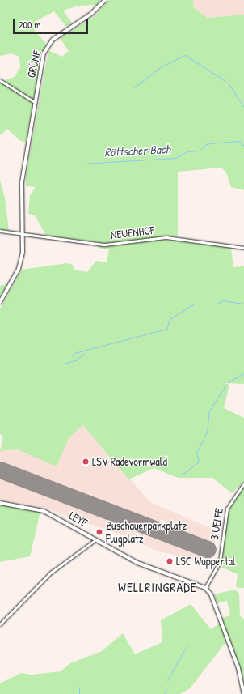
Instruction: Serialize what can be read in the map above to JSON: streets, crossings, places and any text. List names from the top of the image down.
{
  "streets": {
    "main road": ["GRÜNE", "LEYE"],
    "street": ["NEUENHOF", "3.UELFE"]
  },
  "crossings": [
    ["GRÜNE", "NEUENHOF"],
    ["LEYE", "3.UELFE"]
  ],
  "districts": ["WELLRINGRADE"],
  "water": ["Röttscher Bach"],
  "places": ["LSV Radevormwald", "Zuschauerparkplatz Flugplatz", "LSC Wuppertal"],
  "scale_bar": "200 m"
}
